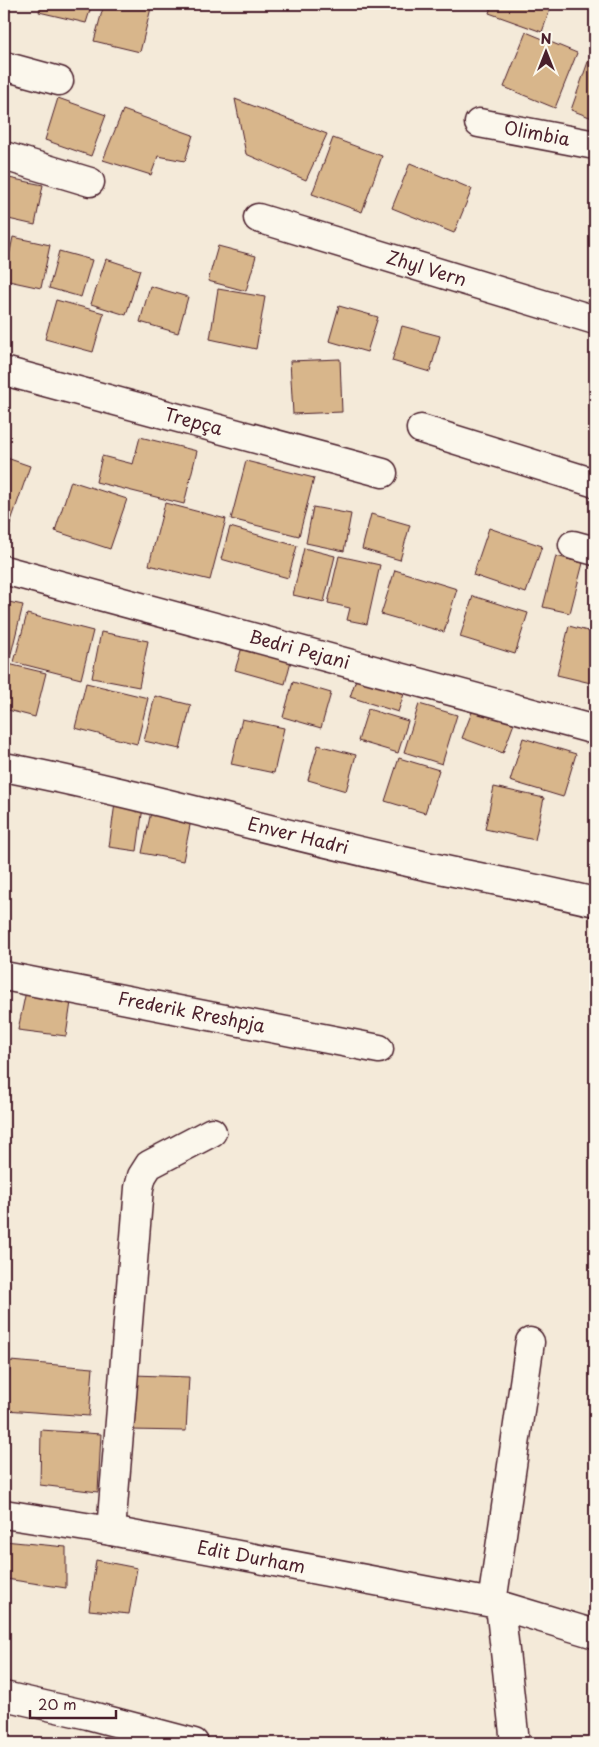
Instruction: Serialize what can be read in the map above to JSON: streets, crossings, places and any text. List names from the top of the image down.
{
  "streets": {
    "street": [
      "Olimbia",
      "Zhyl Vern",
      "Trepça",
      "Bedri Pejani",
      "Enver Hadri",
      "Frederik Rreshpja",
      "Edit Durham"
    ]
  },
  "scale_bar": "20 m",
  "north": "top"
}
